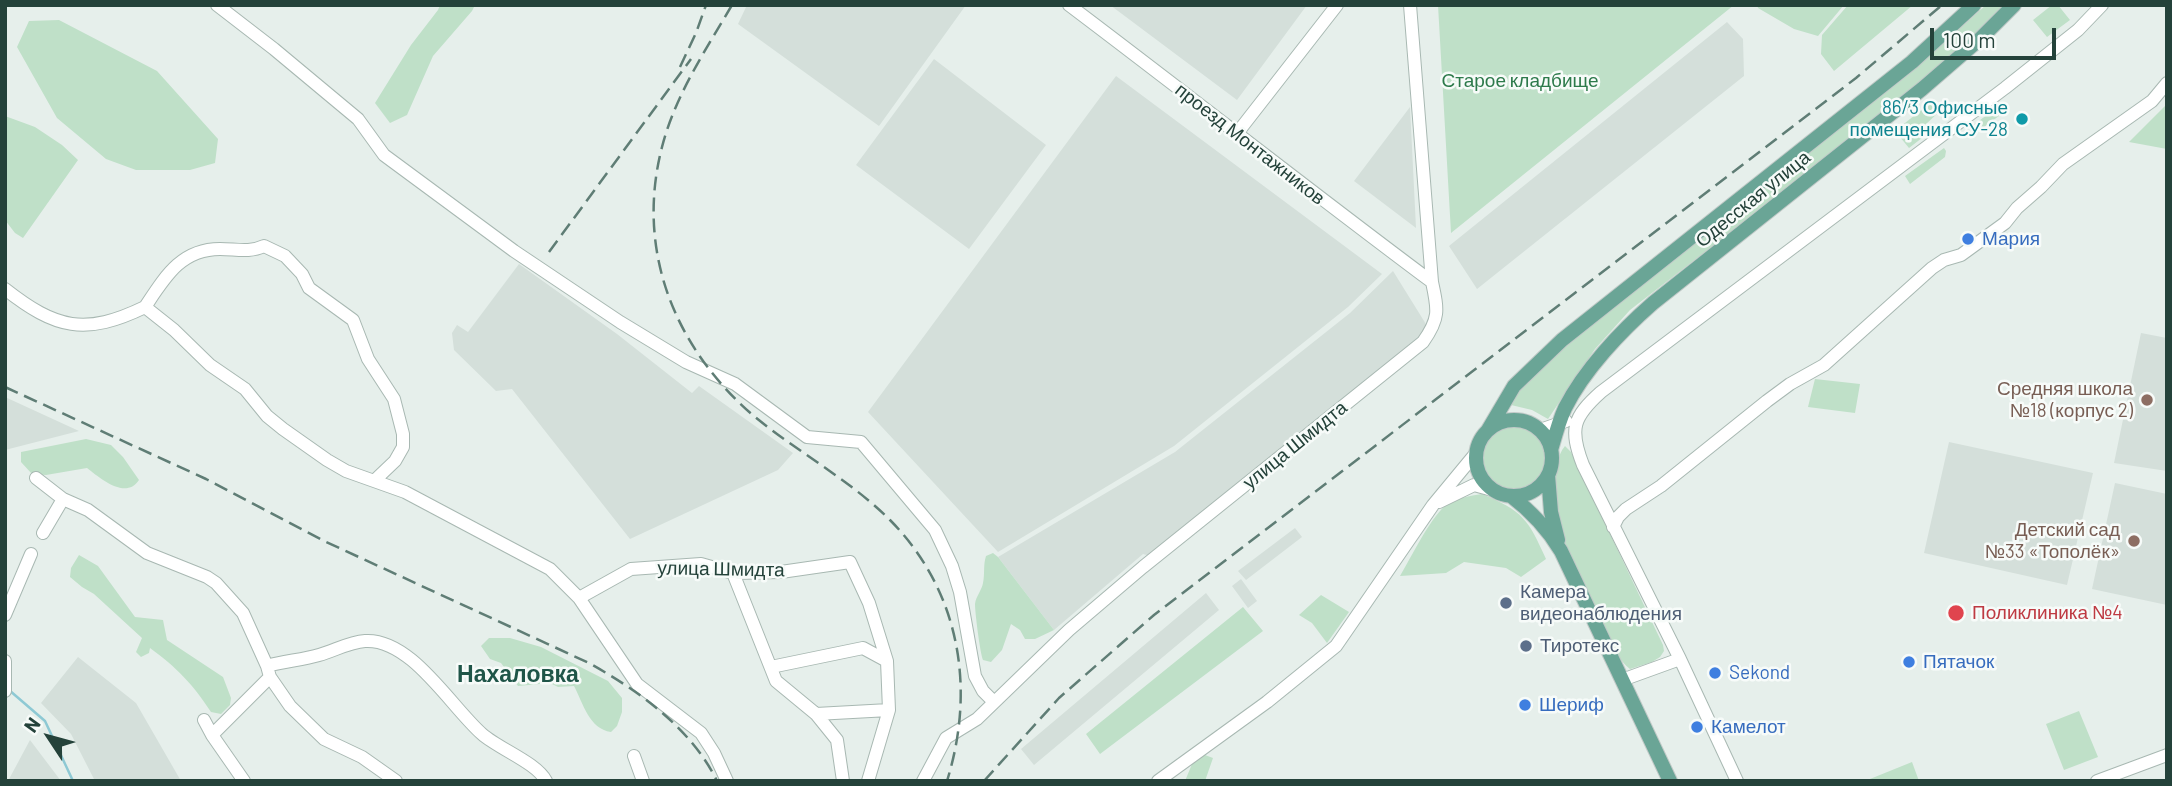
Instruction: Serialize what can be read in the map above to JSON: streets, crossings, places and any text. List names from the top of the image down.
{
  "streets": {
    "main road": ["Одесская улица"],
    "street": ["проезд Монтажников", "улица Шмидта"]
  },
  "crossings": [
    ["проезд Монтажников", "улица Шмидта"]
  ],
  "districts": ["Нахаловка"],
  "parks": ["Старое кладбище"],
  "places": [
    "86/3 Офисные помещения СУ-28",
    "Мария",
    "Средняя школа №18 (корпус 2)",
    "Детский сад №33 «Тополёк»",
    "Камера видеонаблюдения",
    "Поликлиника №4",
    "Тиротекс",
    "Пятачок",
    "Sekond",
    "Шериф",
    "Камелот"
  ],
  "scale_bar": "100 m",
  "north": "top left"
}
